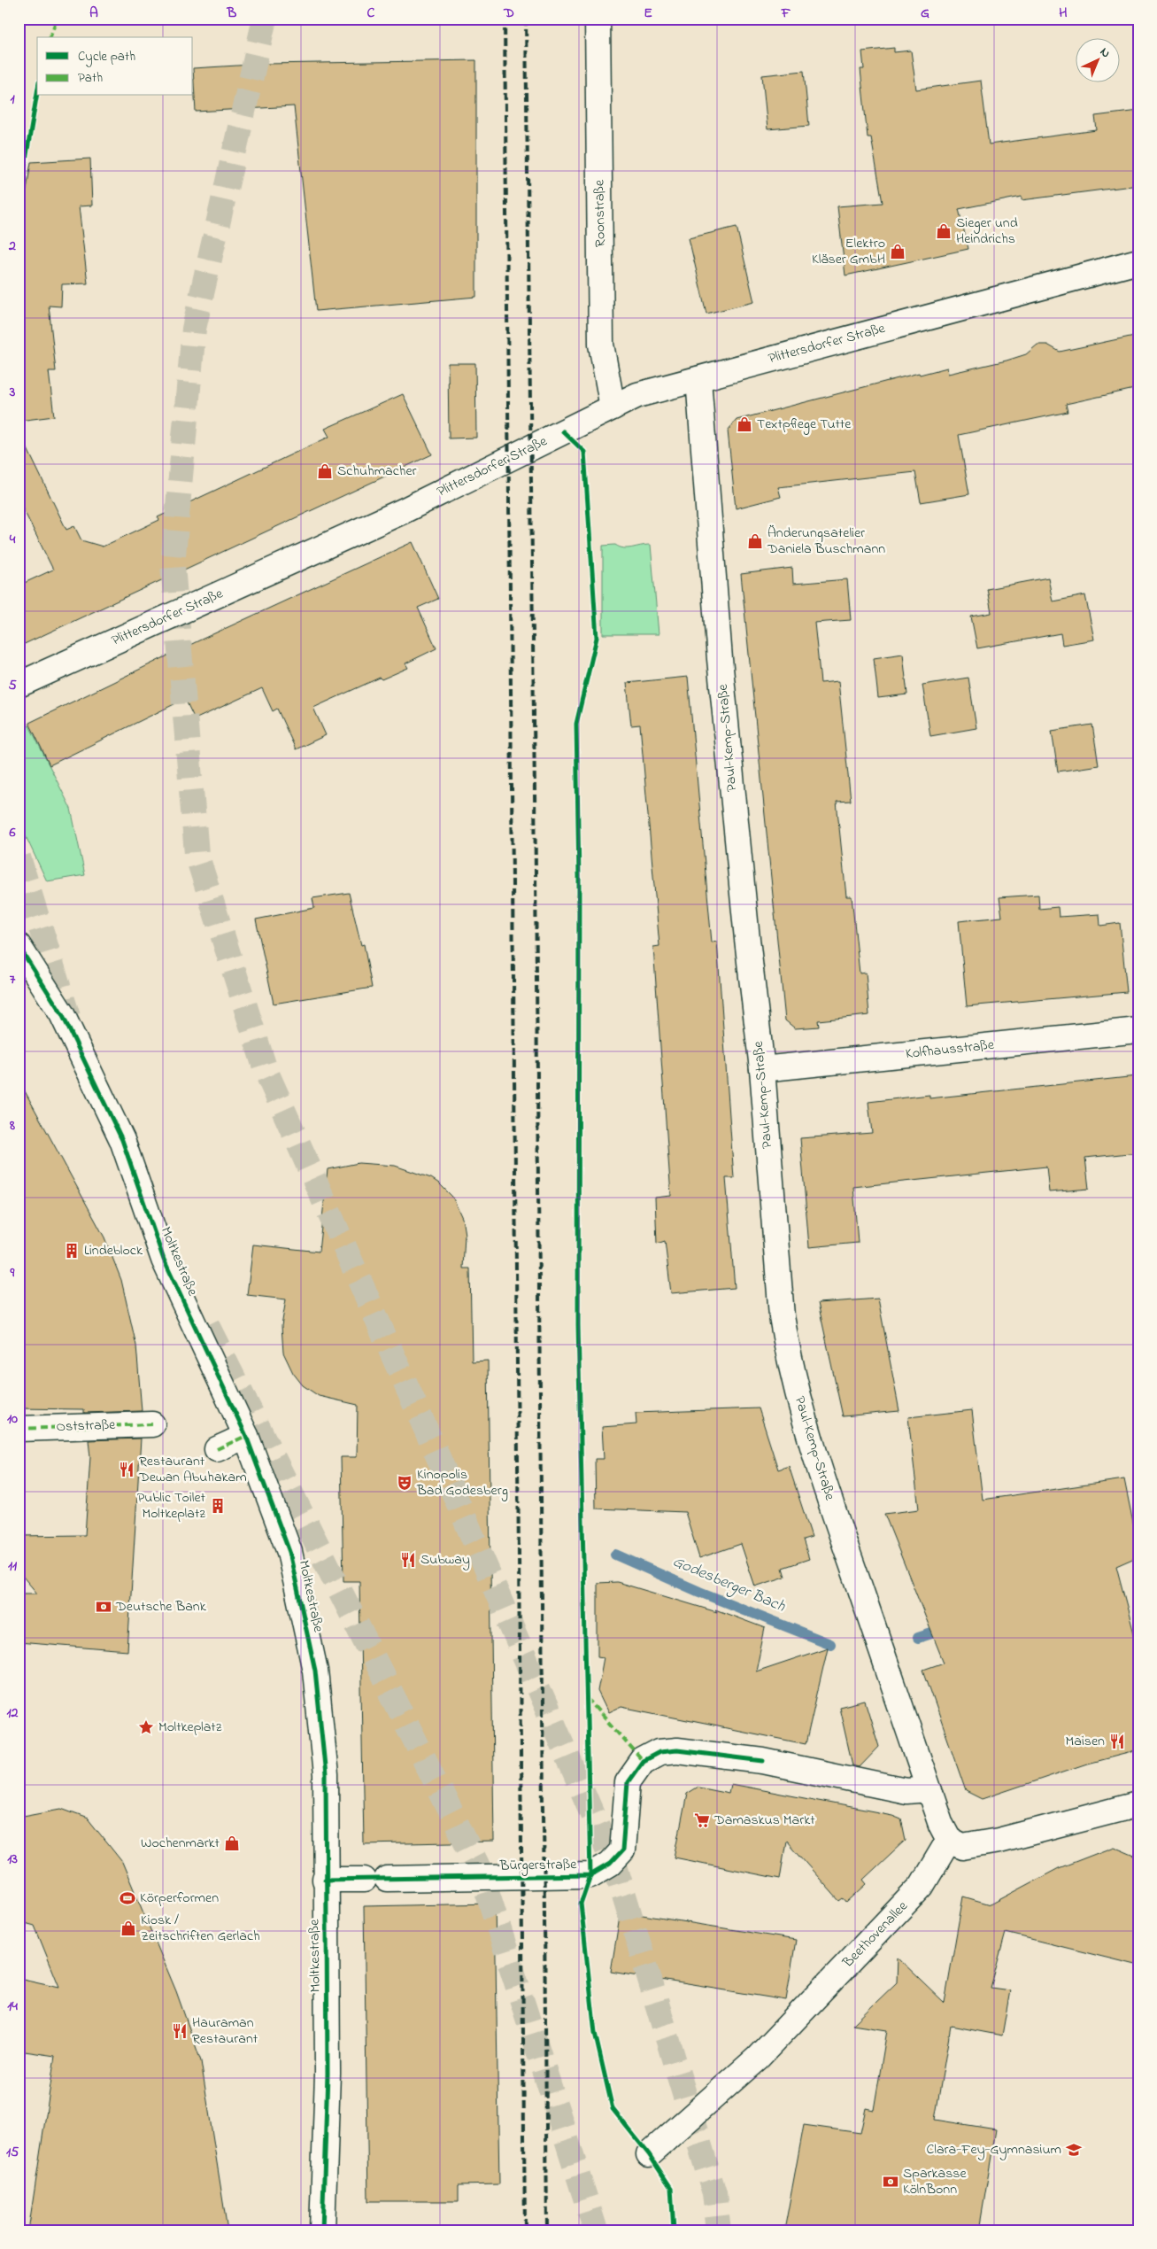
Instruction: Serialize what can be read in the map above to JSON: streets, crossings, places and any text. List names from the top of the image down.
{
  "streets": {
    "street": [
      "Roonstraße",
      "Plittersdorfer Straße",
      "Paul-Kemp-Straße",
      "Kolfhausstraße",
      "Moltkestraße",
      "Oststraße",
      "Bürgerstraße",
      "Beethovenallee"
    ]
  },
  "crossings": [
    ["Roonstraße", "Plittersdorfer Straße"],
    ["Plittersdorfer Straße", "Paul-Kemp-Straße"],
    ["Paul-Kemp-Straße", "Kolfhausstraße"],
    ["Paul-Kemp-Straße", "Bürgerstraße"],
    ["Moltkestraße", "Bürgerstraße"]
  ],
  "water": ["Godesberger Bach"],
  "places": {
    "shop": [
      "Sieger und Heindrichs",
      "Elektro Kläser GmbH",
      "Textpflege Tutte",
      "Schuhmacher",
      "Änderungsatelier Daniela Buschmann",
      "Wochenmarkt",
      "Kiosk / Zeitschriften Gerlach"
    ],
    "building": ["Lindeblock", "Public Toilet Moltkeplatz"],
    "restaurant": [
      "Restaurant Dewan Abuhakam",
      "Subway",
      "Maisen",
      "Hauraman Restaurant"
    ],
    "theatre": ["Kinopolis Bad Godesberg"],
    "bank": ["Deutsche Bank", "Sparkasse KölnBonn"],
    "place": ["Moltkeplatz"],
    "supermarket": ["Damaskus Markt"],
    "sports": ["Körperformen"],
    "school or university": ["Clara-Fey-Gymnasium"]
  },
  "legend": ["Cycle path", "Path"],
  "north": "top right",
  "grid": {
    "columns": [
      "A",
      "B",
      "C",
      "D",
      "E",
      "F",
      "G",
      "H"
    ],
    "rows": [
      "1",
      "2",
      "3",
      "4",
      "5",
      "6",
      "7",
      "8",
      "9",
      "10",
      "11",
      "12",
      "13",
      "14",
      "15"
    ]
  }
}
